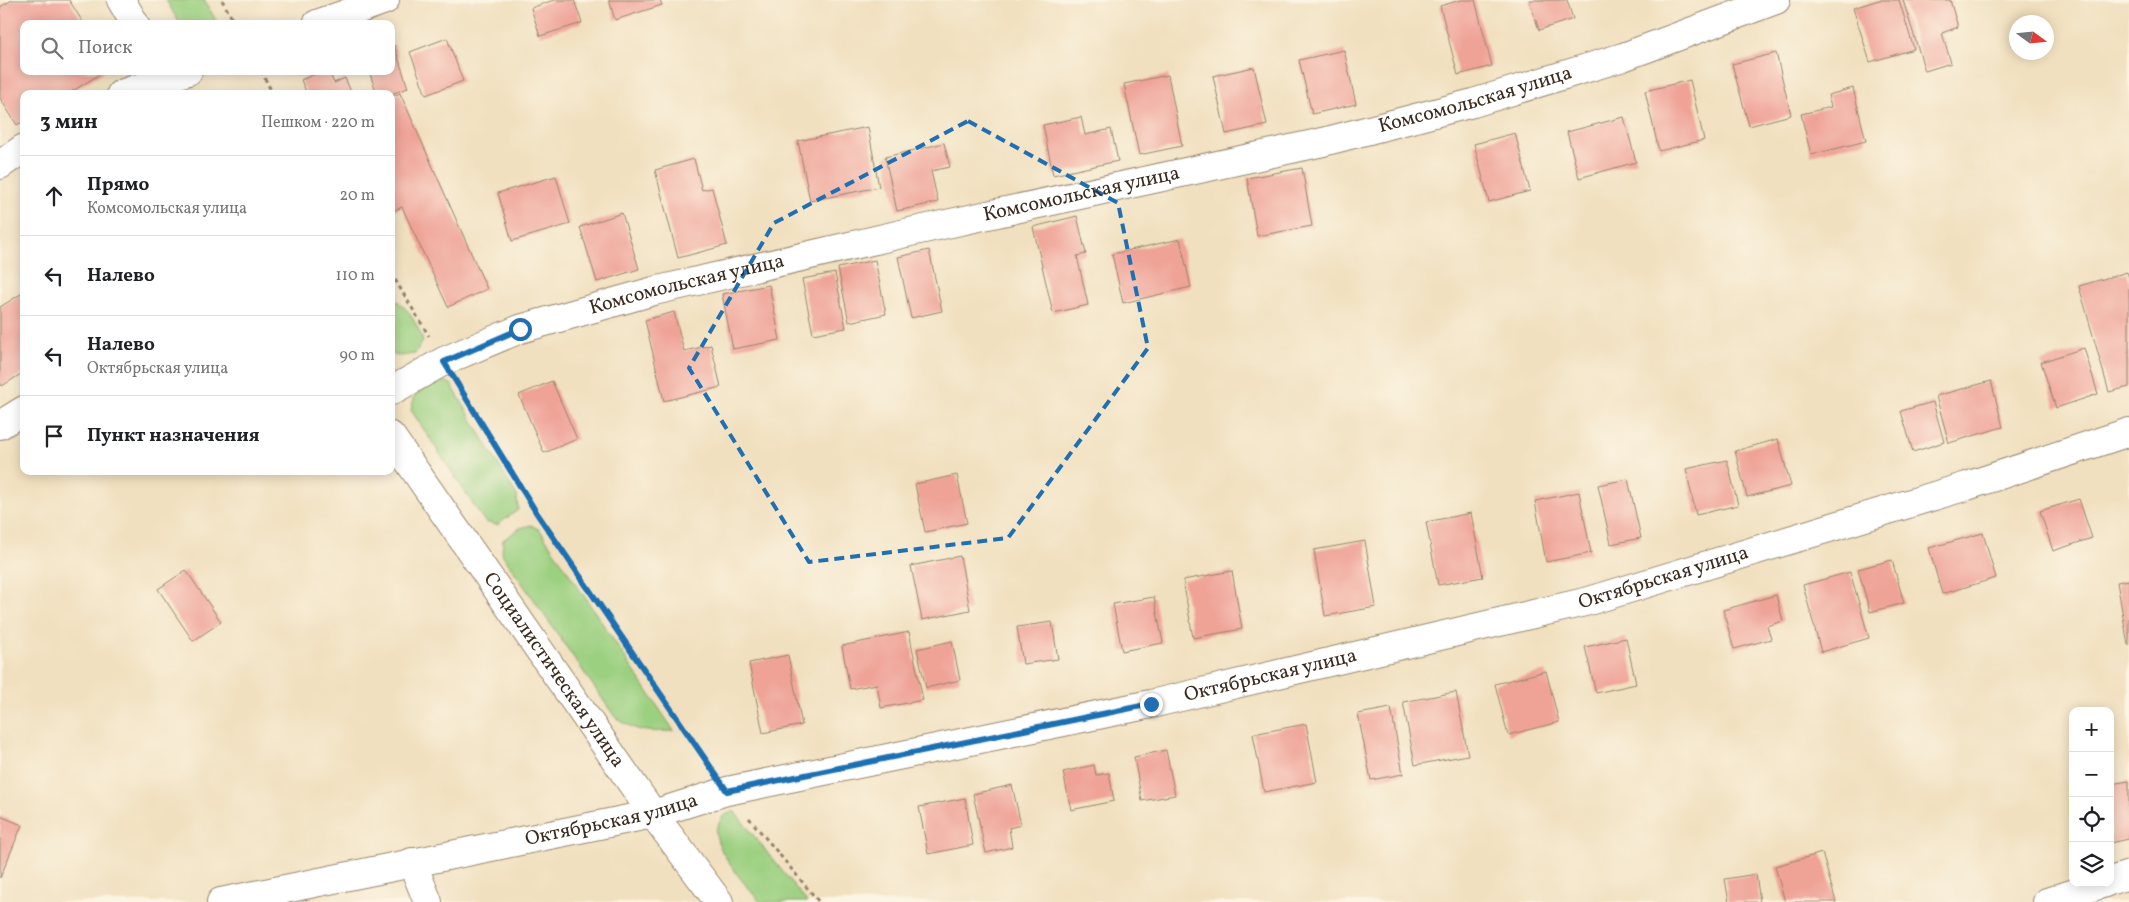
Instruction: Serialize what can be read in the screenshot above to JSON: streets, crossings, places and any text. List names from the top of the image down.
{
  "streets": {
    "street": ["Комсомольская улица", "Октябрьская улица", "Социалистическая улица"]
  },
  "crossings": [
    ["Октябрьская улица", "Социалистическая улица"]
  ],
  "north": "right",
  "page": {
    "search": "Поиск",
    "heading": ["3 мин", "Пешком · 220 m"],
    "list": [
      ["Прямо", "Комсомольская улица", "20 m"],
      ["Налево", "110 m"],
      ["Налево", "Октябрьская улица", "90 m"],
      "Пункт назначения"
    ],
    "map_buttons": ["+", "−"]
  }
}
